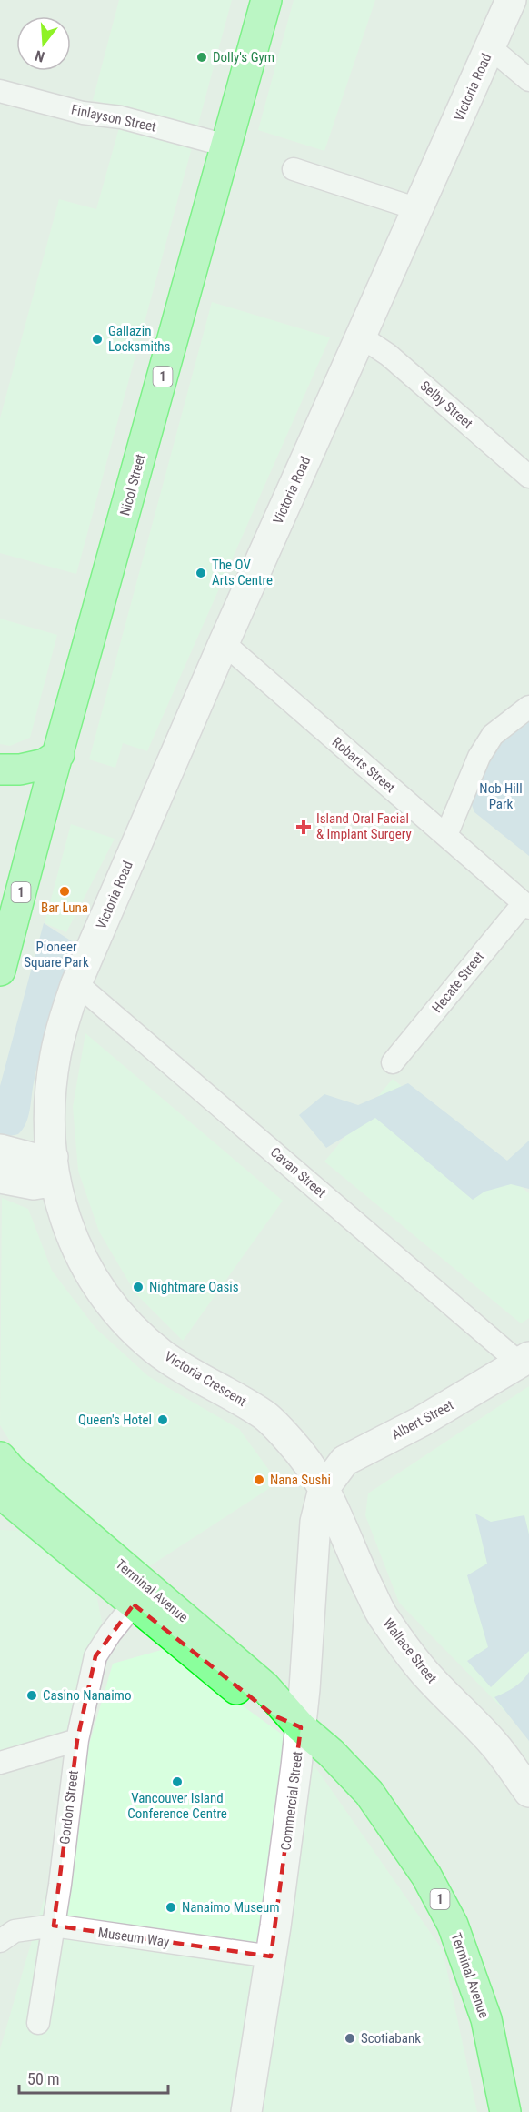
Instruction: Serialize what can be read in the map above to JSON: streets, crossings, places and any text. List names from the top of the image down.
{
  "streets": {
    "highway": ["1", "Nicol Street", "Terminal Avenue"],
    "street": [
      "Victoria Road",
      "Finlayson Street",
      "Selby Street",
      "Robarts Street",
      "Hecate Street",
      "Cavan Street",
      "Victoria Crescent",
      "Albert Street",
      "Wallace Street",
      "Commercial Street",
      "Gordon Street",
      "Museum Way"
    ]
  },
  "crossings": [
    ["Victoria Road", "Selby Street"],
    ["Victoria Road", "Robarts Street"],
    ["Victoria Road", "Cavan Street"],
    ["Victoria Road", "Victoria Crescent"],
    ["Finlayson Street", "Nicol Street"],
    ["Robarts Street", "Hecate Street"],
    ["Cavan Street", "Victoria Crescent"],
    ["Cavan Street", "Albert Street"],
    ["Victoria Crescent", "Albert Street"],
    ["Victoria Crescent", "Wallace Street"],
    ["Victoria Crescent", "Commercial Street"],
    ["Albert Street", "Wallace Street"],
    ["Albert Street", "Commercial Street"],
    ["Terminal Avenue", "Commercial Street"],
    ["Terminal Avenue", "Gordon Street"],
    ["Wallace Street", "Commercial Street"],
    ["Commercial Street", "Museum Way"],
    ["Gordon Street", "Museum Way"]
  ],
  "parks": ["Nob Hill Park", "Pioneer Square Park"],
  "places": {
    "other": [
      "Dolly's Gym",
      "Gallazin Locksmiths",
      "The OV Arts Centre",
      "Bar Luna",
      "Nightmare Oasis",
      "Queen's Hotel",
      "Nana Sushi",
      "Casino Nanaimo",
      "Vancouver Island Conference Centre",
      "Nanaimo Museum",
      "Scotiabank"
    ],
    "health": ["Island Oral Facial & Implant Surgery"]
  },
  "scale_bar": "50 m",
  "north": "bottom"
}
